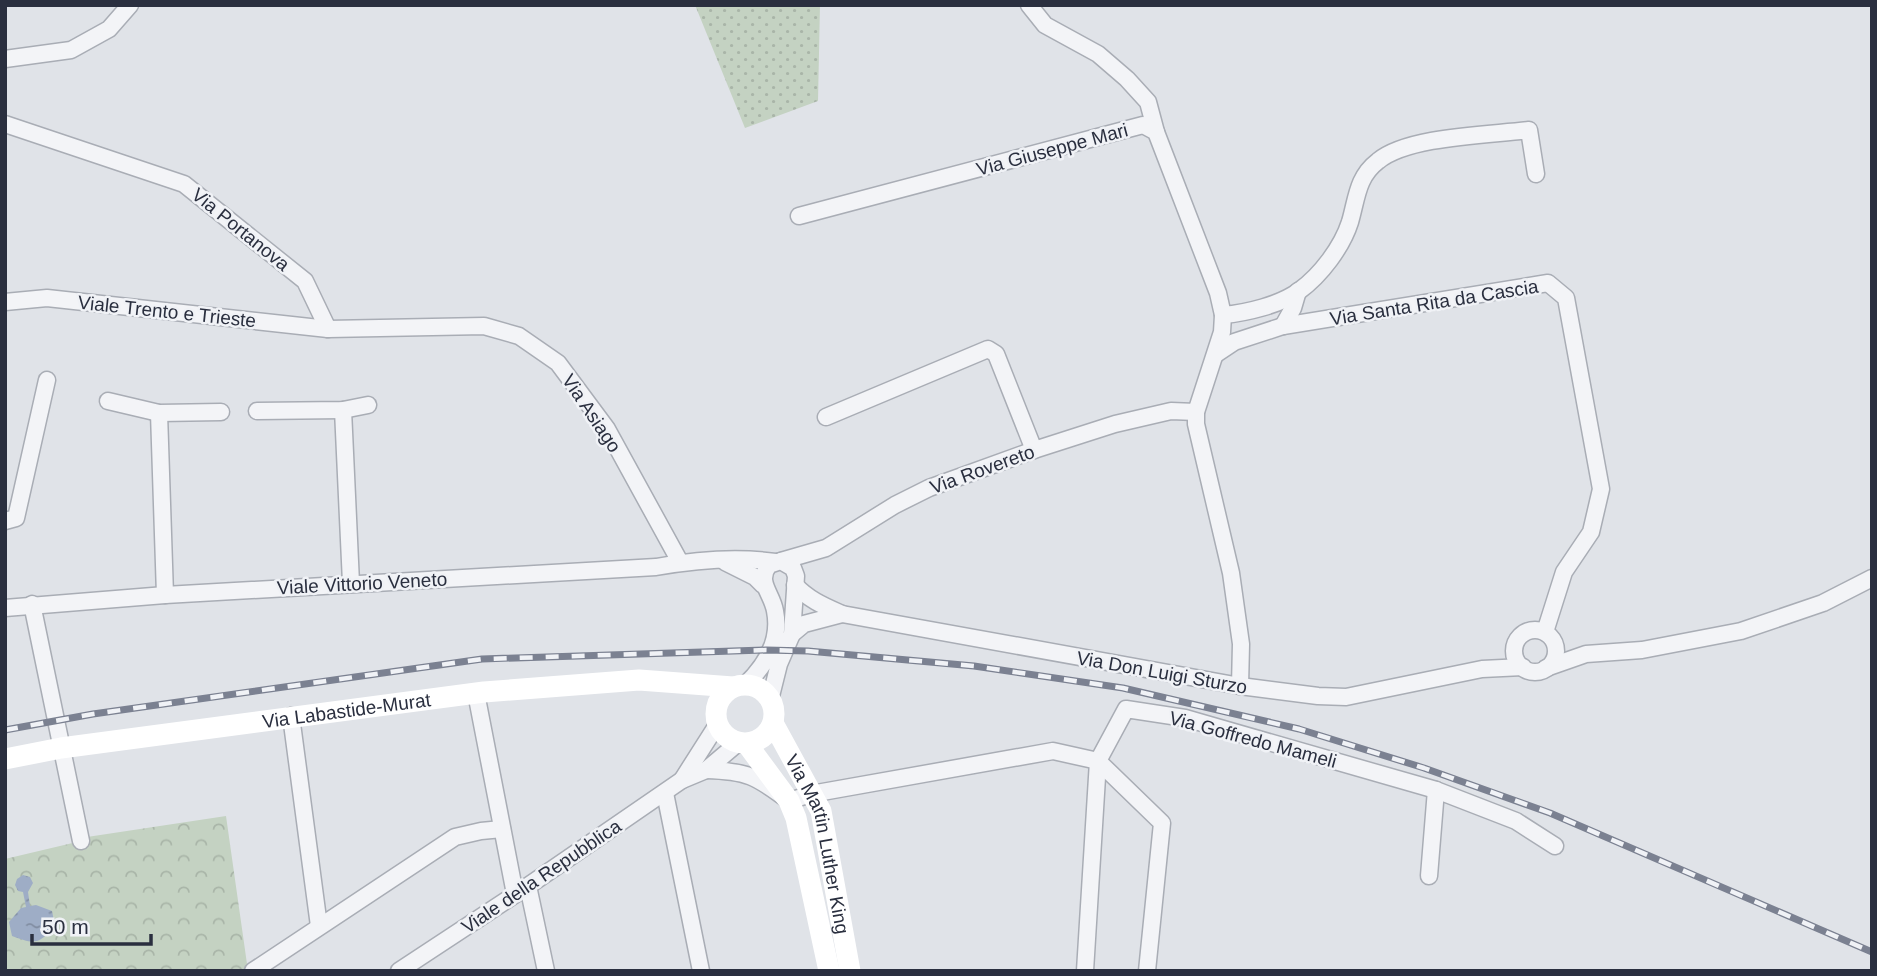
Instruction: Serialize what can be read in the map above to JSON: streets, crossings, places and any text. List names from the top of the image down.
{
  "streets": {
    "street": [
      "Via Giuseppe Mari",
      "Via Portanova",
      "Via Santa Rita da Cascia",
      "Viale Trento e Trieste",
      "Via Asiago",
      "Via Rovereto",
      "Viale Vittorio Veneto",
      "Via Don Luigi Sturzo",
      "Via Labastide-Murat",
      "Via Goffredo Mameli",
      "Via Martin Luther King",
      "Viale della Repubblica"
    ]
  },
  "crossings": [
    ["Via Portanova", "Viale Trento e Trieste"],
    ["Via Portanova", "Via Asiago"],
    ["Via Santa Rita da Cascia", "Via Don Luigi Sturzo"],
    ["Viale Trento e Trieste", "Via Asiago"],
    ["Via Asiago", "Viale Vittorio Veneto"],
    ["Via Rovereto", "Viale Vittorio Veneto"],
    ["Via Labastide-Murat", "Via Martin Luther King"],
    ["Via Labastide-Murat", "Viale della Repubblica"],
    ["Via Martin Luther King", "Viale della Repubblica"]
  ],
  "scale_bar": "50 m"
}
